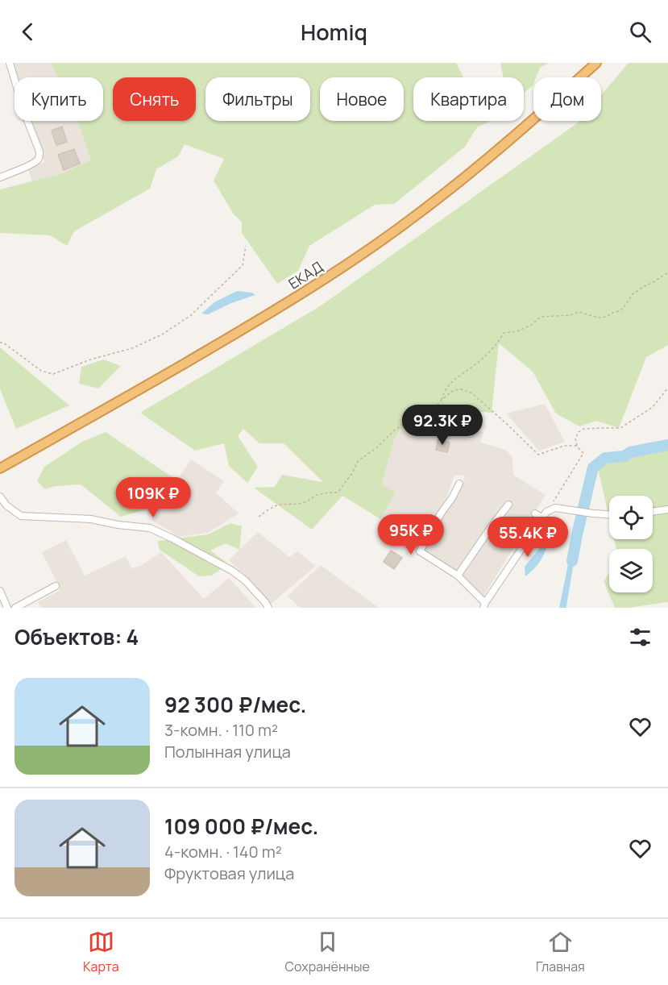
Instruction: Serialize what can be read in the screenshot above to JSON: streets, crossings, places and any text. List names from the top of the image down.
{
  "streets": {
    "highway": ["ЕКАД"]
  },
  "page": {
    "header": "Homiq",
    "chip": [
      "Купить",
      "Снять",
      "Фильтры",
      "Новое",
      "Квартира",
      "Дом"
    ],
    "price": [
      "92.3K ₽",
      "109K ₽",
      "95K ₽",
      "55.4K ₽"
    ],
    "heading": "Объектов: 4",
    "list": [
      {
        "name": "92 300 ₽/мес.",
        "note": "3-комн. · 110 m² · Полынная улица"
      },
      {
        "name": "109 000 ₽/мес.",
        "note": "4-комн. · 140 m² · Фруктовая улица"
      }
    ],
    "tabs": ["Карта", "Сохранённые", "Главная"]
  }
}
